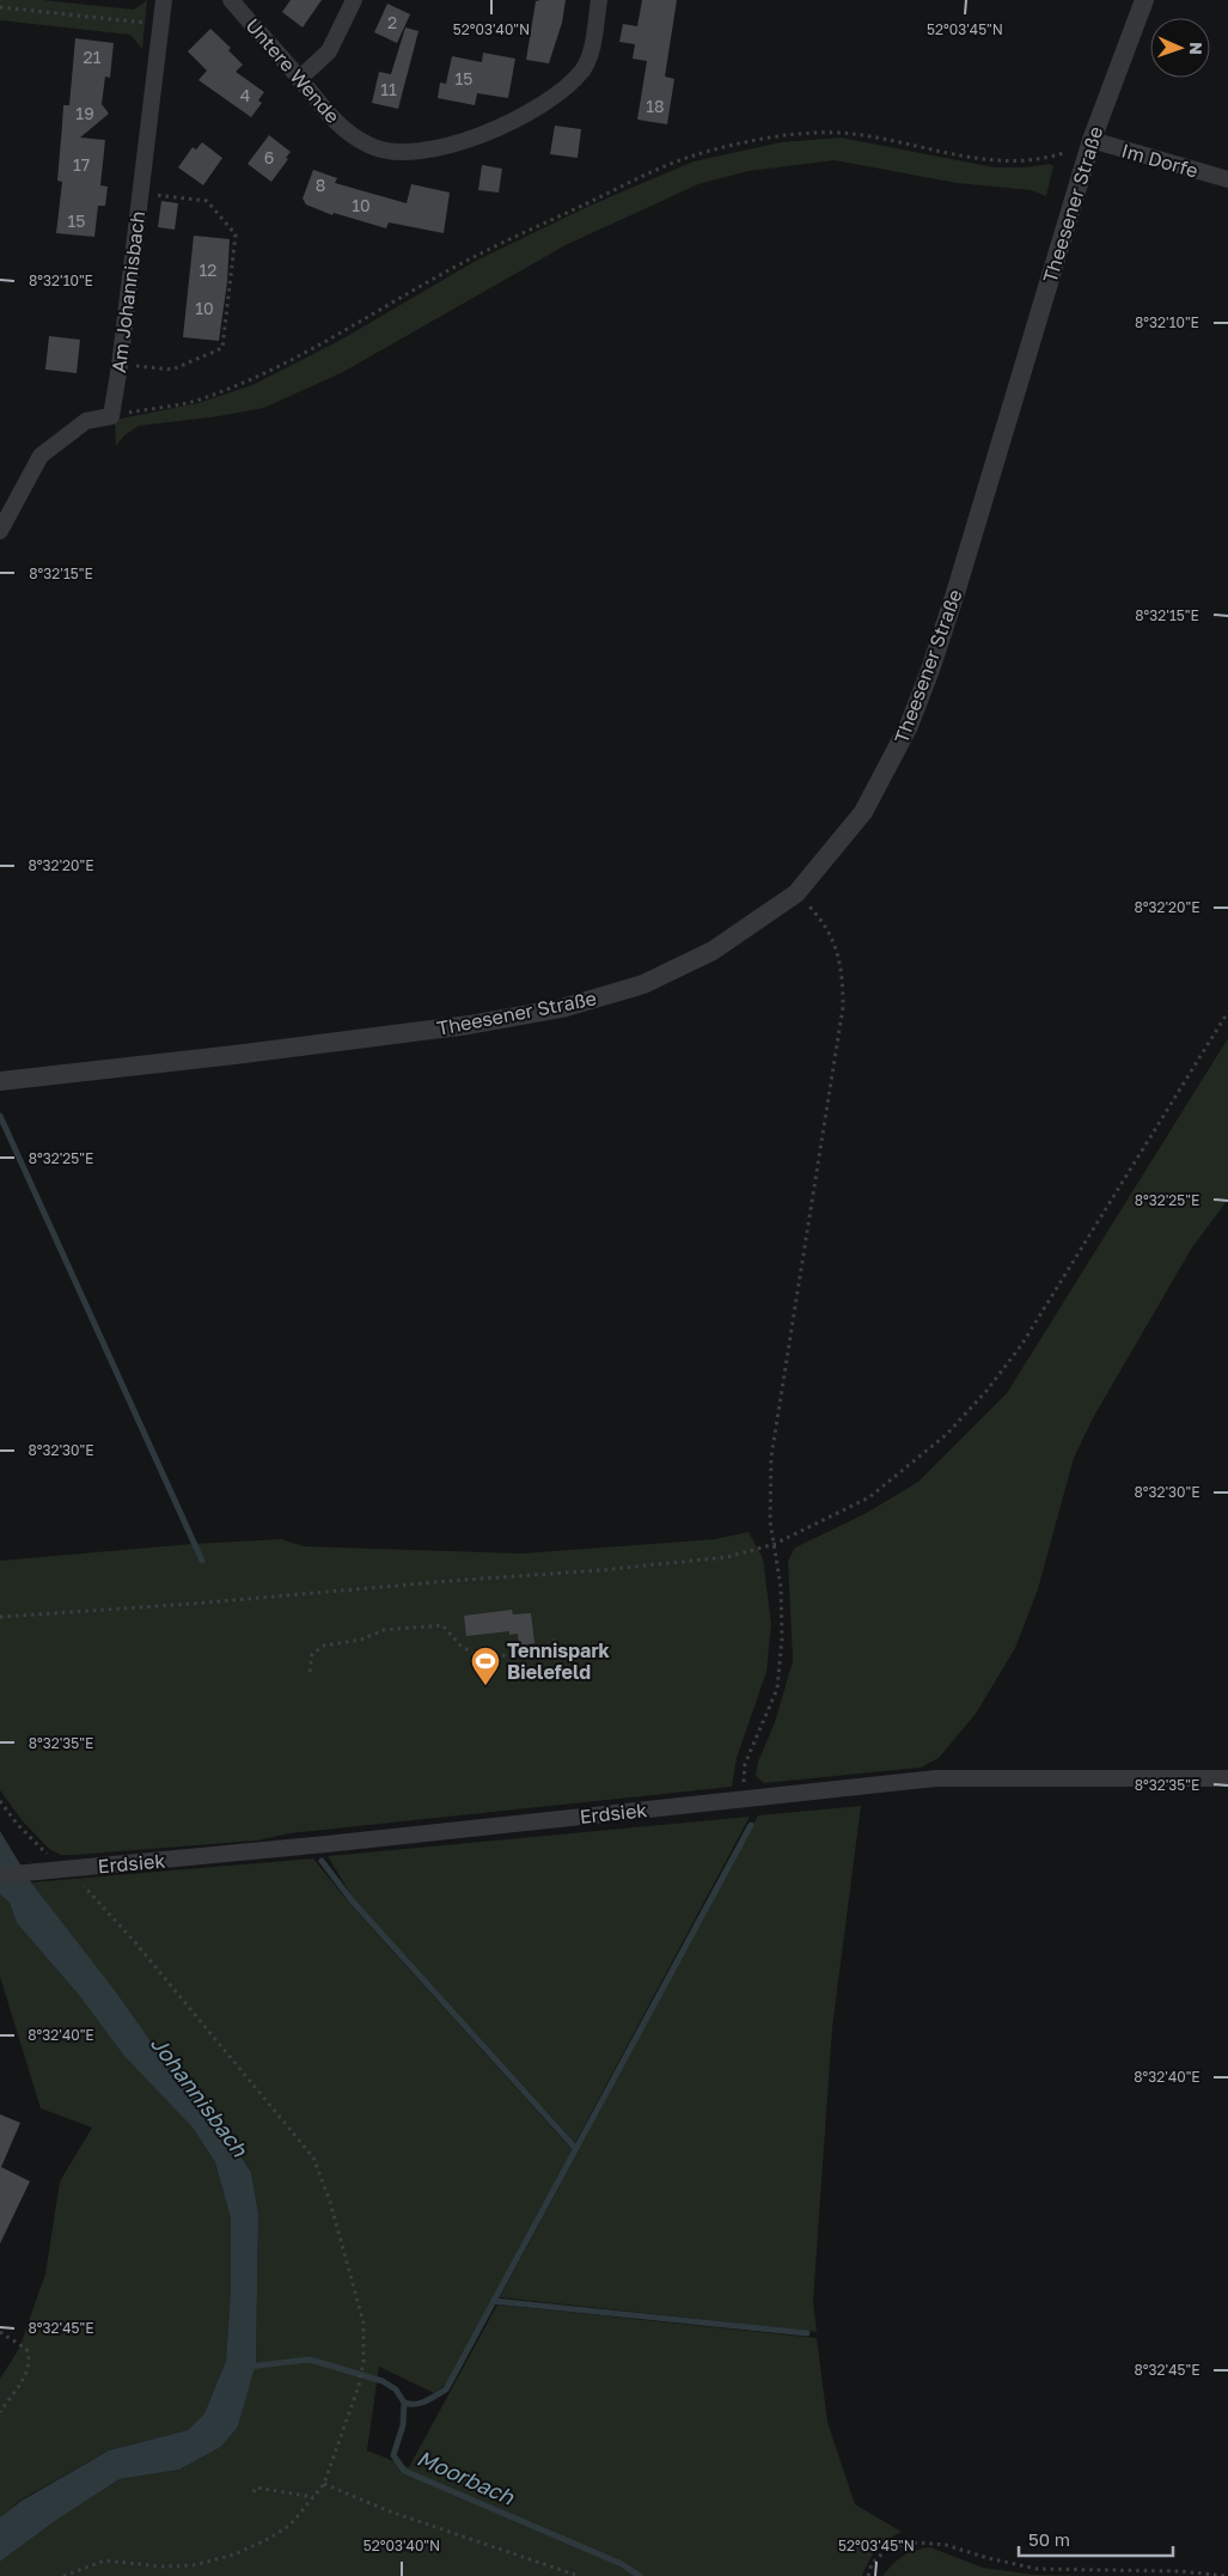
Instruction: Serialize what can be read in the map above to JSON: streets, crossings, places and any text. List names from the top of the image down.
{
  "streets": {
    "street": [
      "Untere Wende",
      "Im Dorfe",
      "Theesener Straße",
      "Am Johannisbach",
      "Erdsiek"
    ]
  },
  "crossings": [
    ["Im Dorfe", "Theesener Straße"]
  ],
  "water": ["Johannisbach", "Moorbach"],
  "places": {
    "sports": ["Tennispark Bielefeld"]
  },
  "house_numbers": [
    "2",
    "21",
    "15",
    "11",
    "4",
    "18",
    "19",
    "6",
    "17",
    "8",
    "10",
    "15",
    "12",
    "10"
  ],
  "scale_bar": "50 m",
  "north": "right",
  "coordinates": [
    "52°03'40\"N",
    "52°03'45\"N",
    "8°32'10\"E",
    "8°32'15\"E",
    "8°32'20\"E",
    "8°32'25\"E",
    "8°32'30\"E",
    "8°32'35\"E",
    "8°32'40\"E",
    "8°32'45\"E"
  ]
}
